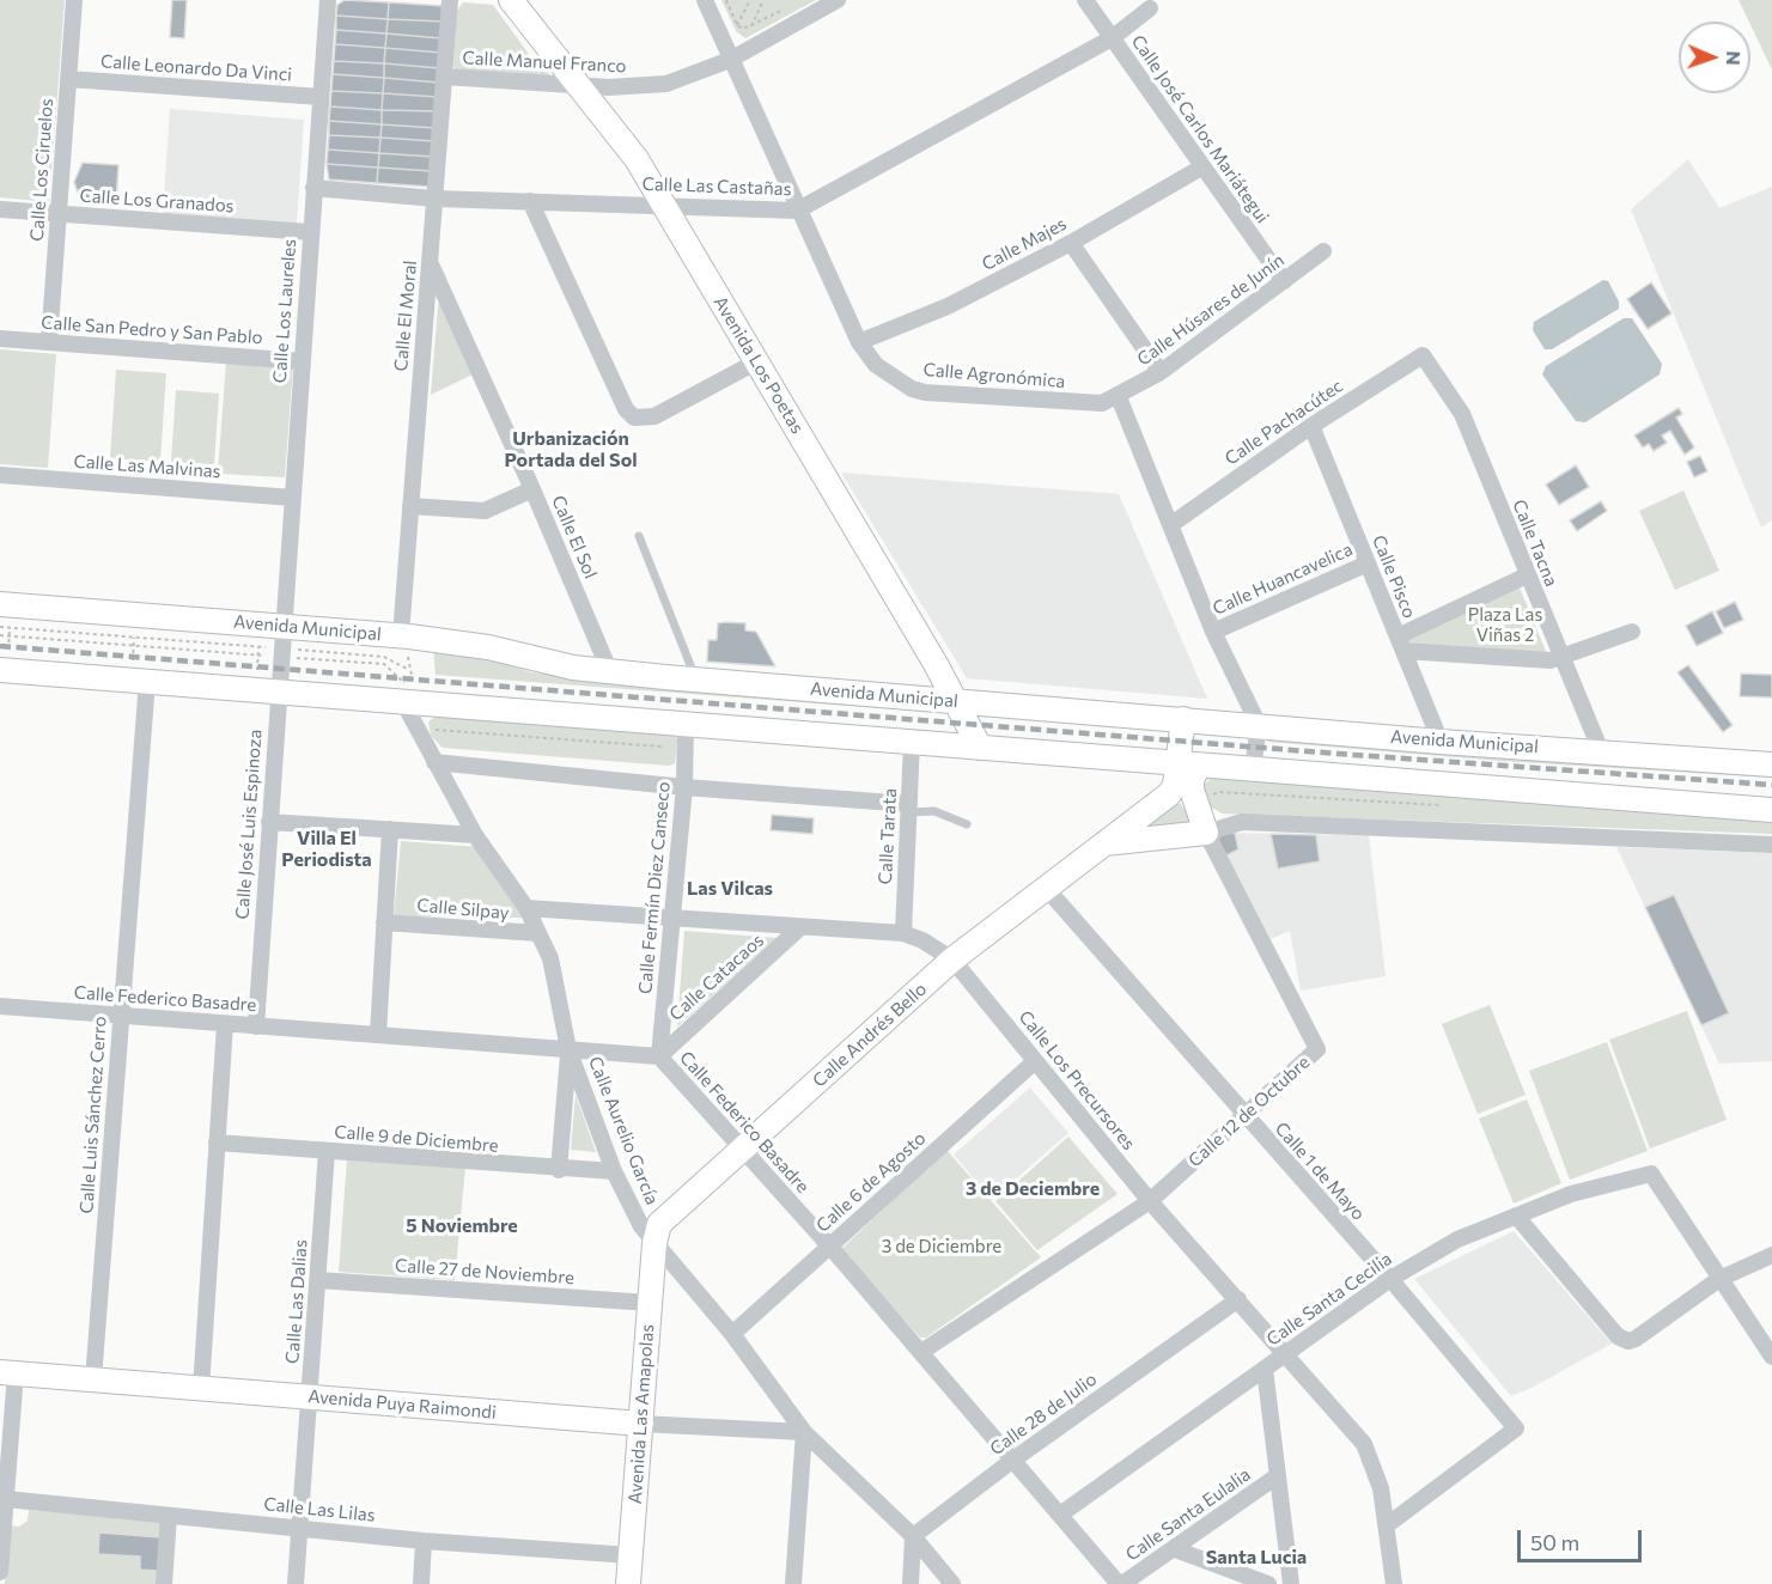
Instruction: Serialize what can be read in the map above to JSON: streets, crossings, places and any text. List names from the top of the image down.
{
  "streets": {
    "main road": [
      "Avenida Los Poetas",
      "Avenida Municipal",
      "Calle Andrés Bello",
      "Calle 12 de Octubre",
      "Avenida Puya Raimondi",
      "Avenida Las Amapolas"
    ],
    "street": [
      "Calle Manuel Franco",
      "Calle Leonardo Da Vinci",
      "Calle José Carlos Mariátegui",
      "Calle Los Ciruelos",
      "Calle Las Castañas",
      "Calle Los Granados",
      "Calle Majes",
      "Calle Húsares de Junín",
      "Calle Los Laureles",
      "Calle El Moral",
      "Calle San Pedro y San Pablo",
      "Calle Agronómica",
      "Calle Pachacútec",
      "Calle Las Malvinas",
      "Calle El Sol",
      "Calle Tacna",
      "Calle Pisco",
      "Calle Huancavelica",
      "Calle José Luis Espinoza",
      "Calle Tarata",
      "Calle Fermín Diez Canseco",
      "Calle Silpay",
      "Calle Catacaos",
      "Calle Federico Basadre",
      "Calle Los Precursores",
      "Calle Luis Sánchez Cerro",
      "Calle Aurelio García",
      "Calle 9 de Diciembre",
      "Calle 1 de Mayo",
      "Calle 6 de Agosto",
      "Calle 27 de Noviembre",
      "Calle Santa Cecilia",
      "Calle Las Dalias",
      "Calle 28 de Julio",
      "Calle Las Lilas",
      "Calle Santa Eulalia"
    ]
  },
  "crossings": [
    ["Calle Manuel Franco", "Calle El Moral"],
    ["Calle Manuel Franco", "Avenida Los Poetas"],
    ["Calle Manuel Franco", "Calle Agronómica"],
    ["Calle Leonardo Da Vinci", "Calle Los Ciruelos"],
    ["Calle Leonardo Da Vinci", "Calle Los Laureles"],
    ["Calle José Carlos Mariátegui", "Calle Las Castañas"],
    ["Calle José Carlos Mariátegui", "Calle Majes"],
    ["Calle José Carlos Mariátegui", "Calle Húsares de Junín"],
    ["Calle Los Ciruelos", "Calle Los Granados"],
    ["Calle Los Ciruelos", "Calle San Pedro y San Pablo"],
    ["Calle Las Castañas", "Calle Los Laureles"],
    ["Calle Las Castañas", "Calle El Moral"],
    ["Calle Las Castañas", "Avenida Los Poetas"],
    ["Calle Las Castañas", "Calle Agronómica"],
    ["Calle Los Granados", "Calle Los Laureles"],
    ["Calle Majes", "Calle Agronómica"],
    ["Calle Húsares de Junín", "Calle Agronómica"],
    ["Calle Los Laureles", "Calle San Pedro y San Pablo"],
    ["Calle Los Laureles", "Calle Las Malvinas"],
    ["Calle Los Laureles", "Avenida Municipal"],
    ["Calle Los Laureles", "Calle José Luis Espinoza"],
    ["Calle El Moral", "Calle El Sol"],
    ["Calle El Moral", "Avenida Municipal"],
    ["Avenida Los Poetas", "Avenida Municipal"],
    ["Calle Pachacútec", "Calle Tacna"],
    ["Calle Pachacútec", "Calle Pisco"],
    ["Calle El Sol", "Avenida Municipal"],
    ["Calle Tacna", "Avenida Municipal"],
    ["Calle Pisco", "Calle Huancavelica"],
    ["Calle Pisco", "Avenida Municipal"],
    ["Avenida Municipal", "Calle José Luis Espinoza"],
    ["Avenida Municipal", "Calle Andrés Bello"],
    ["Calle José Luis Espinoza", "Calle Federico Basadre"],
    ["Calle Tarata", "Calle Los Precursores"],
    ["Calle Fermín Diez Canseco", "Calle Catacaos"],
    ["Calle Fermín Diez Canseco", "Calle Federico Basadre"],
    ["Calle Fermín Diez Canseco", "Calle Los Precursores"],
    ["Calle Silpay", "Calle Aurelio García"],
    ["Calle Catacaos", "Calle Federico Basadre"],
    ["Calle Catacaos", "Calle Los Precursores"],
    ["Calle Federico Basadre", "Calle Andrés Bello"],
    ["Calle Federico Basadre", "Calle 12 de Octubre"],
    ["Calle Federico Basadre", "Calle Luis Sánchez Cerro"],
    ["Calle Federico Basadre", "Calle Aurelio García"],
    ["Calle Federico Basadre", "Calle 6 de Agosto"],
    ["Calle Federico Basadre", "Calle Santa Cecilia"],
    ["Calle Federico Basadre", "Calle 28 de Julio"],
    ["Calle Federico Basadre", "Calle Santa Eulalia"],
    ["Calle Andrés Bello", "Calle Los Precursores"],
    ["Calle Andrés Bello", "Calle Aurelio García"],
    ["Calle Andrés Bello", "Calle 1 de Mayo"],
    ["Calle Andrés Bello", "Avenida Las Amapolas"],
    ["Calle Los Precursores", "Calle 12 de Octubre"],
    ["Calle Los Precursores", "Calle Aurelio García"],
    ["Calle Los Precursores", "Calle 1 de Mayo"],
    ["Calle Los Precursores", "Calle 6 de Agosto"],
    ["Calle Los Precursores", "Calle Santa Cecilia"],
    ["Calle Los Precursores", "Calle 28 de Julio"],
    ["Calle 12 de Octubre", "Calle 1 de Mayo"],
    ["Calle Luis Sánchez Cerro", "Avenida Puya Raimondi"],
    ["Calle Aurelio García", "Calle 9 de Diciembre"],
    ["Calle Aurelio García", "Calle 6 de Agosto"],
    ["Calle Aurelio García", "Avenida Puya Raimondi"],
    ["Calle Aurelio García", "Avenida Las Amapolas"],
    ["Calle Aurelio García", "Calle 28 de Julio"],
    ["Calle 9 de Diciembre", "Calle Las Dalias"],
    ["Calle 1 de Mayo", "Calle Santa Cecilia"],
    ["Calle 27 de Noviembre", "Calle Las Dalias"],
    ["Calle 27 de Noviembre", "Avenida Las Amapolas"],
    ["Calle Las Dalias", "Avenida Puya Raimondi"],
    ["Calle Las Dalias", "Calle Las Lilas"],
    ["Avenida Puya Raimondi", "Avenida Las Amapolas"],
    ["Avenida Las Amapolas", "Calle Las Lilas"]
  ],
  "districts": [
    "Urbanización Portada del Sol",
    "Villa El Periodista",
    "Las Vilcas",
    "3 de Deciembre",
    "5 Noviembre",
    "Santa Lucia"
  ],
  "parks": ["Plaza Las Viñas 2", "3 de Diciembre"],
  "scale_bar": "50 m",
  "north": "right"
}
